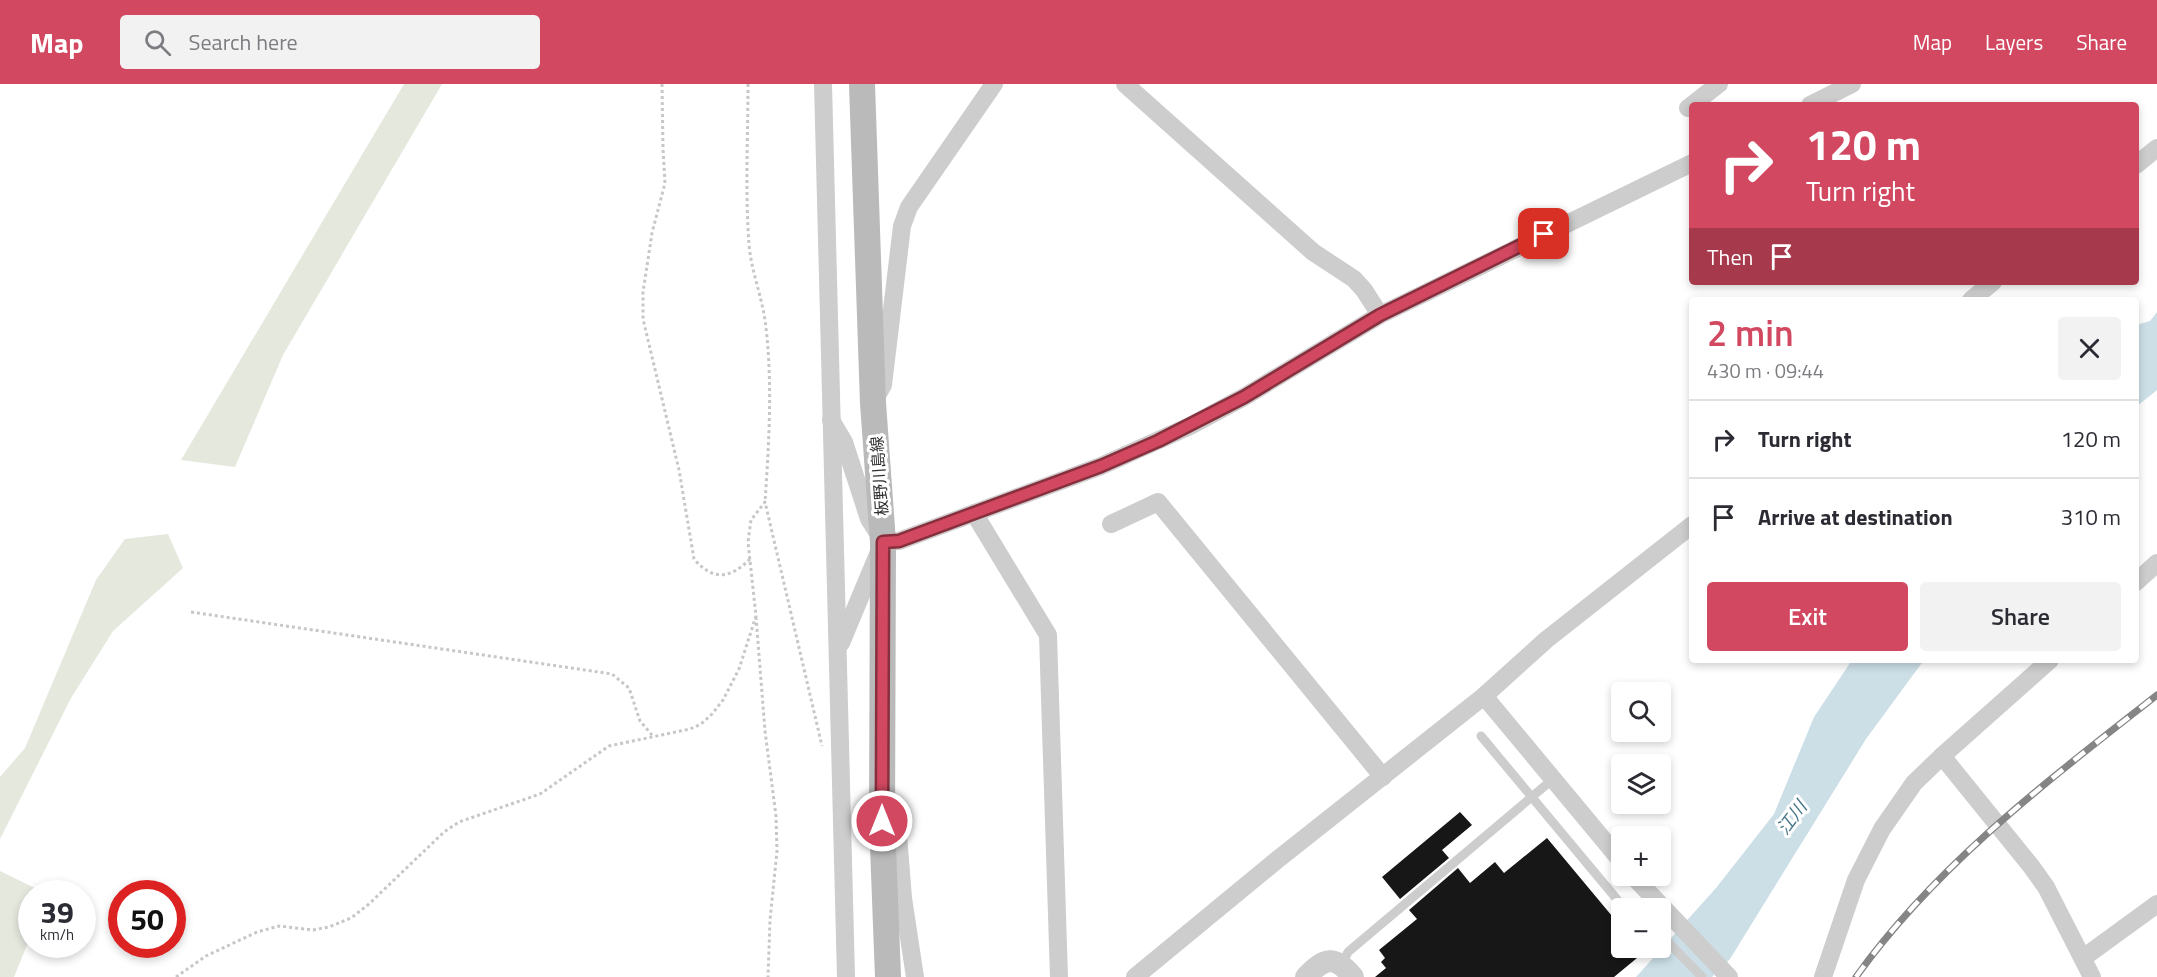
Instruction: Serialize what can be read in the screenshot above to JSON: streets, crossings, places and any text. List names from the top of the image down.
{
  "streets": {
    "main road": ["板野川島線"]
  },
  "water": ["江川"],
  "page": {
    "header": "Map",
    "search": "Search here",
    "nav": ["Map", "Layers", "Share"],
    "turn": ["120 m", "Turn right"],
    "then": "Then",
    "heading": ["2 min", "430 m · 09:44"],
    "list": [
      {
        "name": "Turn right",
        "value": "120 m"
      },
      {
        "name": "Arrive at destination",
        "value": "310 m"
      }
    ],
    "buttons": ["Exit", "Share"],
    "map_buttons": ["+", "−"],
    "speed": "39 km/h",
    "limit": "50"
  }
}
